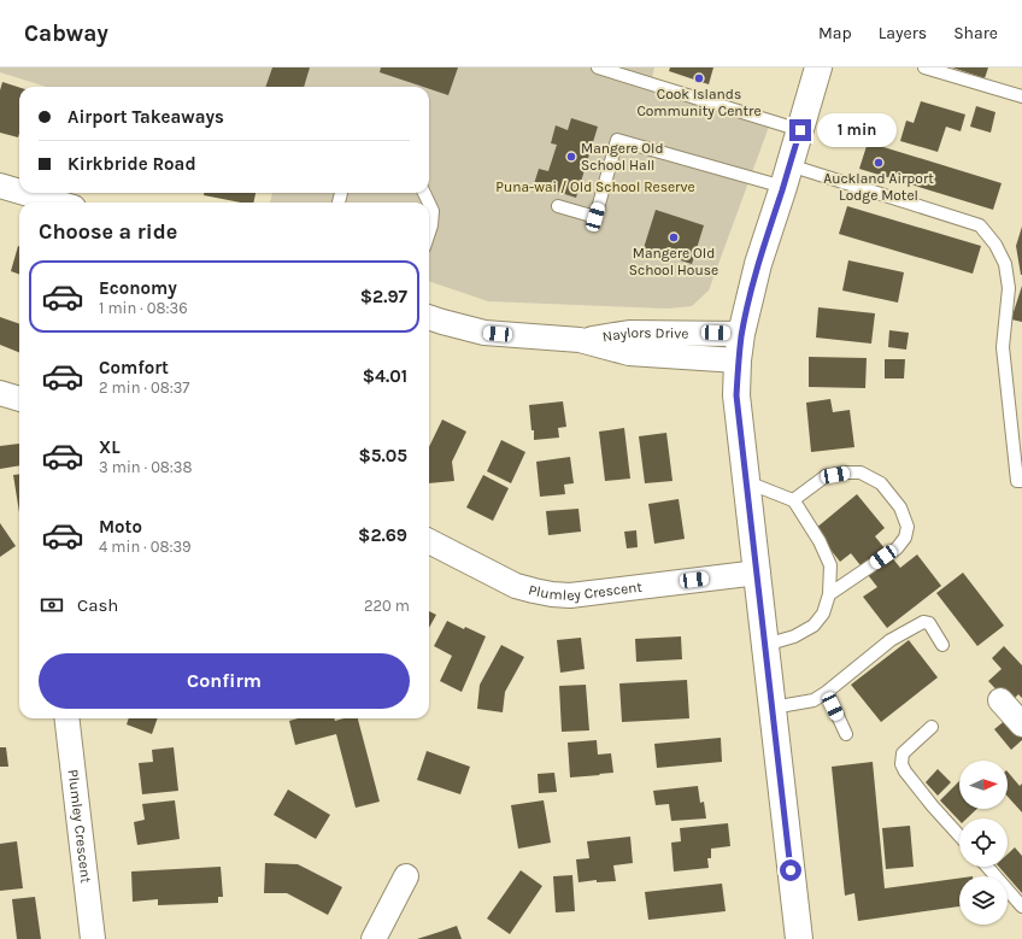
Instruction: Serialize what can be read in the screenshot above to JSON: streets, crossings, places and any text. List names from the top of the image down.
{
  "streets": {
    "street": ["Naylors Drive", "Plumley Crescent"]
  },
  "parks": ["Puna-wai / Old School Reserve"],
  "places": [
    "Cook Islands Community Centre",
    "Mangere Old School Hall",
    "Auckland Airport Lodge Motel",
    "Mangere Old School House"
  ],
  "north": "right",
  "page": {
    "header": "Cabway",
    "nav": ["Map", "Layers", "Share"],
    "banner": ["Airport Takeaways", "Kirkbride Road"],
    "bubble": "1 min",
    "heading": "Choose a ride",
    "list": [
      {
        "name": "Economy",
        "note": "1 min · 08:36",
        "value": "$2.97"
      },
      {
        "name": "Comfort",
        "note": "2 min · 08:37",
        "value": "$4.01"
      },
      {
        "name": "XL",
        "note": "3 min · 08:38",
        "value": "$5.05"
      },
      {
        "name": "Moto",
        "note": "4 min · 08:39",
        "value": "$2.69"
      }
    ],
    "pay": ["Cash", "220 m"],
    "buttons": "Confirm"
  }
}
